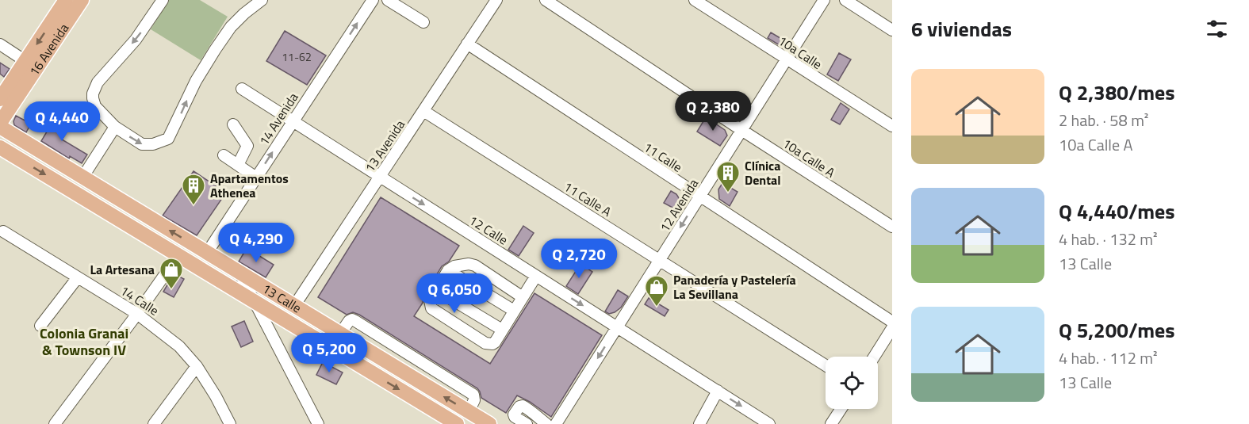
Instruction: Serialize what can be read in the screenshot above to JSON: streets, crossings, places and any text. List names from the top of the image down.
{
  "streets": {
    "main road": ["16 Avenida", "13 Calle"],
    "street": [
      "10a Calle",
      "14 Avenida",
      "13 Avenida",
      "11 Calle",
      "10a Calle A",
      "11 Calle A",
      "12 Avenida",
      "12 Calle",
      "14 Calle"
    ]
  },
  "crossings": [
    ["10a Calle", "12 Avenida"],
    ["14 Avenida", "12 Calle"],
    ["14 Avenida", "13 Calle"],
    ["13 Avenida", "11 Calle"],
    ["13 Avenida", "11 Calle A"],
    ["13 Avenida", "12 Calle"],
    ["13 Avenida", "13 Calle"],
    ["11 Calle", "12 Avenida"],
    ["10a Calle A", "12 Avenida"],
    ["11 Calle A", "12 Avenida"],
    ["12 Avenida", "12 Calle"]
  ],
  "one_way": ["14 Avenida"],
  "districts": ["Colonia Granai & Townson IV"],
  "places": {
    "building": ["Clínica Dental", "Apartamentos Athenea"],
    "shop": ["La Artesana", "Panadería y Pastelería La Sevillana"]
  },
  "house_numbers": ["11-62"],
  "page": {
    "heading": "6 viviendas",
    "list": [
      {
        "name": "Q 2,380/mes",
        "note": "2 hab. · 58 m² · 10a Calle A"
      },
      {
        "name": "Q 4,440/mes",
        "note": "4 hab. · 132 m² · 13 Calle"
      },
      {
        "name": "Q 5,200/mes",
        "note": "4 hab. · 112 m² · 13 Calle"
      }
    ],
    "price": [
      "Q 2,380",
      "Q 4,440",
      "Q 4,290",
      "Q 2,720",
      "Q 6,050",
      "Q 5,200"
    ]
  }
}
